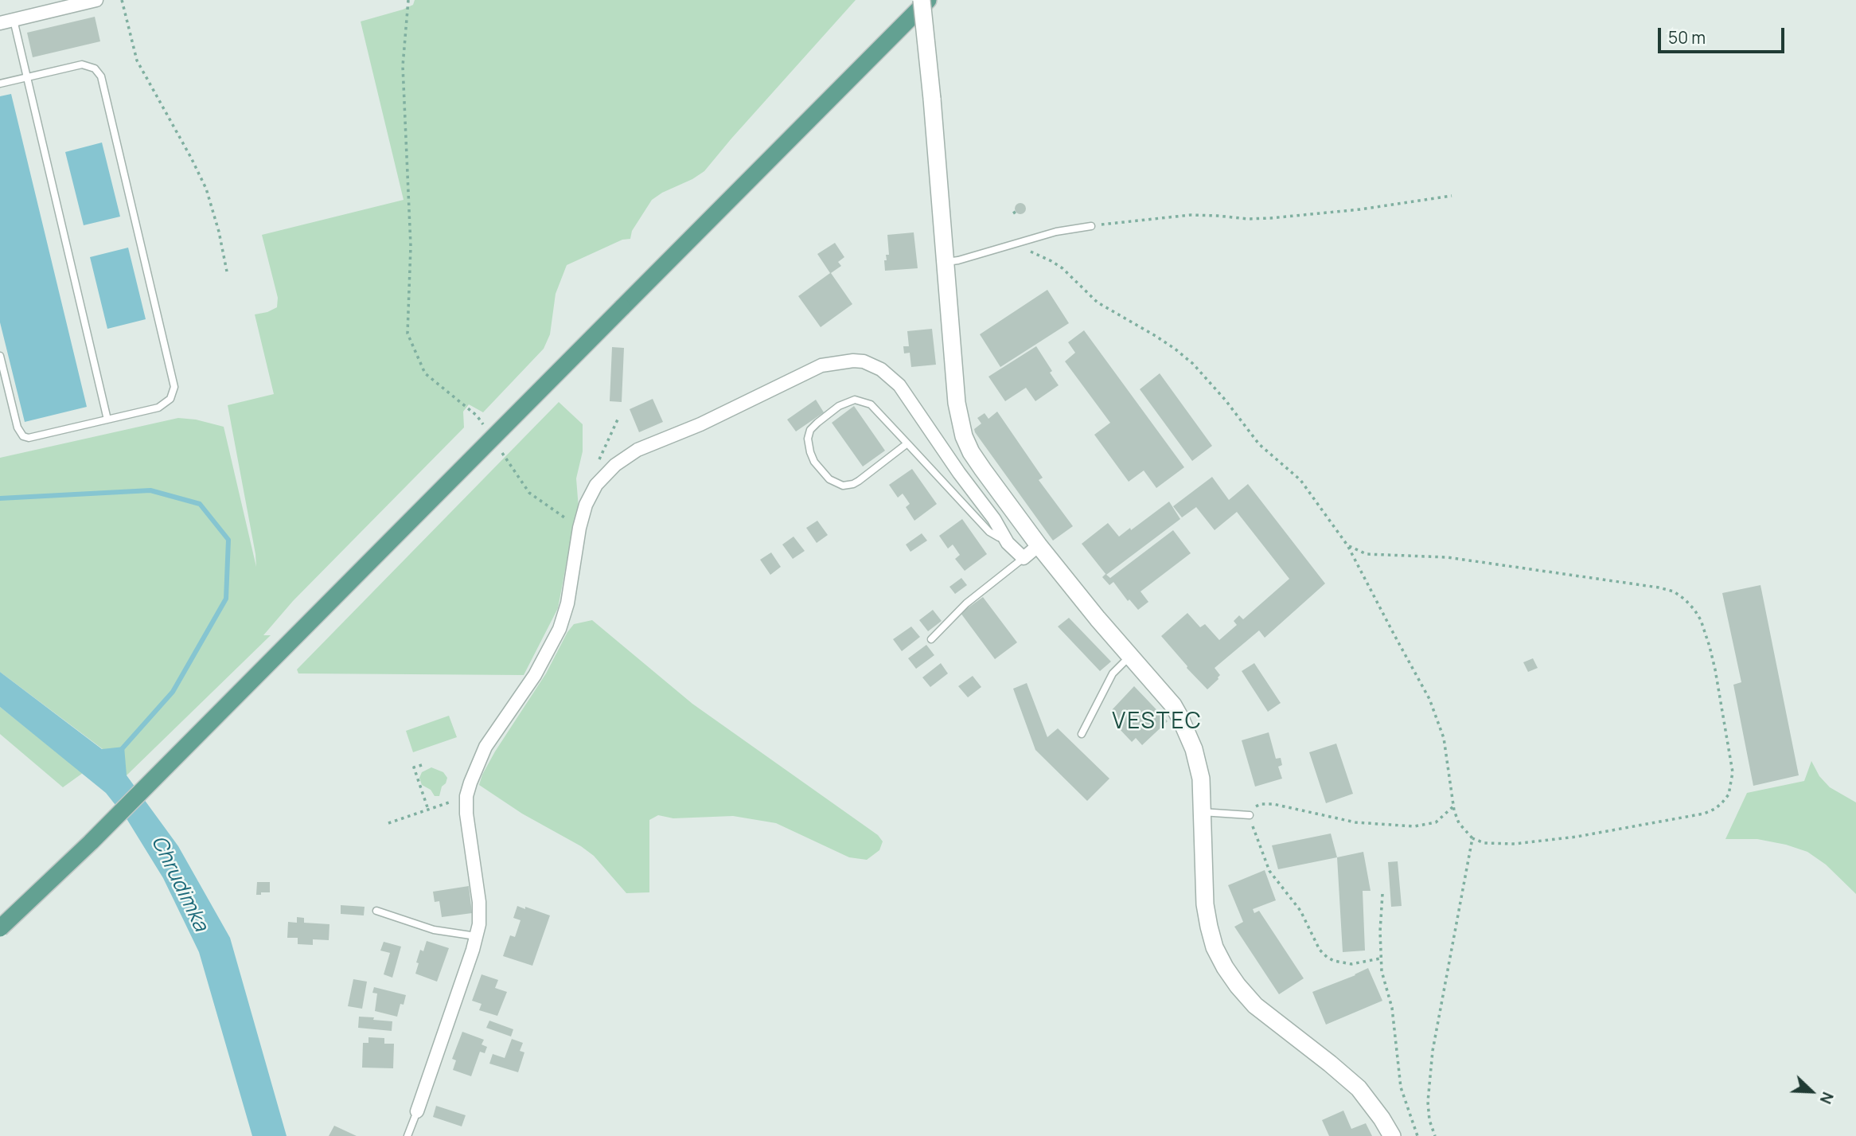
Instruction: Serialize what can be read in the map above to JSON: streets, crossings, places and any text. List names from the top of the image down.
{
  "districts": ["VESTEC"],
  "water": ["Chrudimka"],
  "scale_bar": "50 m",
  "north": "bottom right"
}
